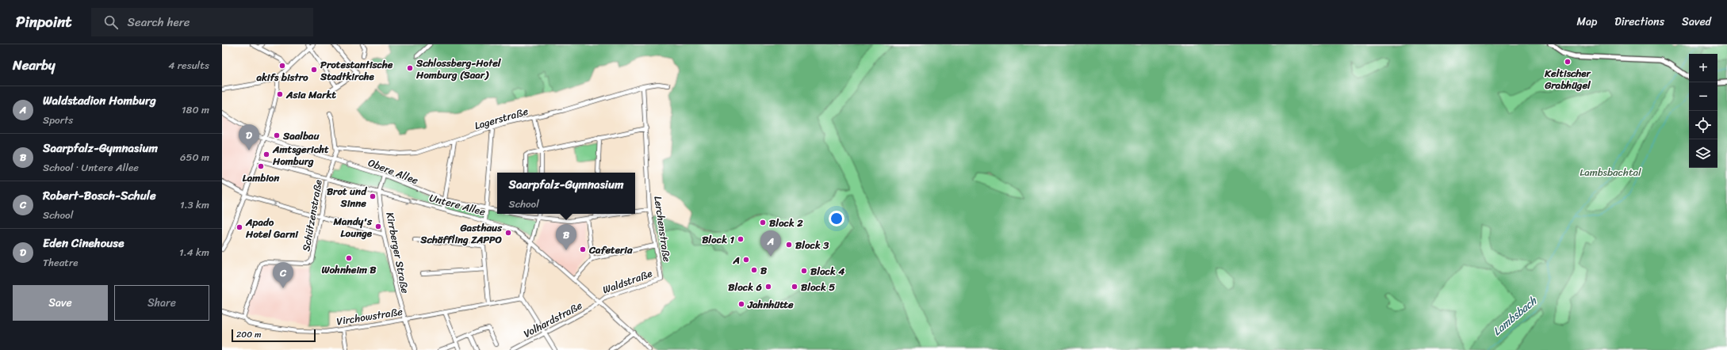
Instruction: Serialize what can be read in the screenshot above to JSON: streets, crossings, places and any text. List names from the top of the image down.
{
  "streets": {
    "street": [
      "Lagerstraße",
      "Obere Allee",
      "Untere Allee",
      "Schützenstraße",
      "Lerchenstraße",
      "Kirrberger Straße",
      "Waldstraße",
      "Virchowstraße",
      "Volhardstraße"
    ]
  },
  "crossings": [
    ["Lagerstraße", "Schützenstraße"],
    ["Lagerstraße", "Lerchenstraße"],
    ["Obere Allee", "Schützenstraße"],
    ["Obere Allee", "Lerchenstraße"],
    ["Obere Allee", "Kirrberger Straße"],
    ["Untere Allee", "Schützenstraße"],
    ["Untere Allee", "Kirrberger Straße"],
    ["Untere Allee", "Waldstraße"],
    ["Untere Allee", "Volhardstraße"],
    ["Schützenstraße", "Virchowstraße"],
    ["Lerchenstraße", "Waldstraße"],
    ["Kirrberger Straße", "Virchowstraße"],
    ["Waldstraße", "Volhardstraße"]
  ],
  "water": ["Lambsbach"],
  "parks": ["Lambsbachtal"],
  "places": [
    "Keltischer Grabhügel",
    "akifs bistro",
    "Schlossberg-Hotel Homburg (Saar)",
    "Protestantische Stadtkirche",
    "Asia Markt",
    "Saalbau",
    "Amtsgericht Homburg",
    "Lambion",
    "Brot und Sinne",
    "Block 2",
    "Mandy's Lounge",
    "Apado Hotel Garni",
    "Gasthaus Schäffling ZAPPO",
    "Block 1",
    "Block 3",
    "Cafeteria",
    "Wohnheim B",
    "A",
    "B",
    "Block 4",
    "Block 6",
    "Block 5",
    "Jahnhütte"
  ],
  "scale_bar": "200 m",
  "page": {
    "header": "Pinpoint",
    "search": "Search here",
    "nav": ["Map", "Directions", "Saved"],
    "heading": ["Nearby", "4 results"],
    "map_buttons": ["+", "−"],
    "list": [
      {
        "mark": "A",
        "name": "Waldstadion Homburg",
        "note": "Sports",
        "value": "180 m"
      },
      {
        "mark": "B",
        "name": "Saarpfalz-Gymnasium",
        "note": "School · Untere Allee",
        "value": "650 m"
      },
      {
        "mark": "C",
        "name": "Robert-Bosch-Schule",
        "note": "School",
        "value": "1.3 km"
      },
      {
        "mark": "D",
        "name": "Eden Cinehouse",
        "note": "Theatre",
        "value": "1.4 km"
      }
    ],
    "pins": [
      "D",
      "B",
      "A",
      "C"
    ],
    "popup": ["Saarpfalz-Gymnasium", "School"],
    "buttons": ["Save", "Share"],
    "scale": "200 m"
  }
}
